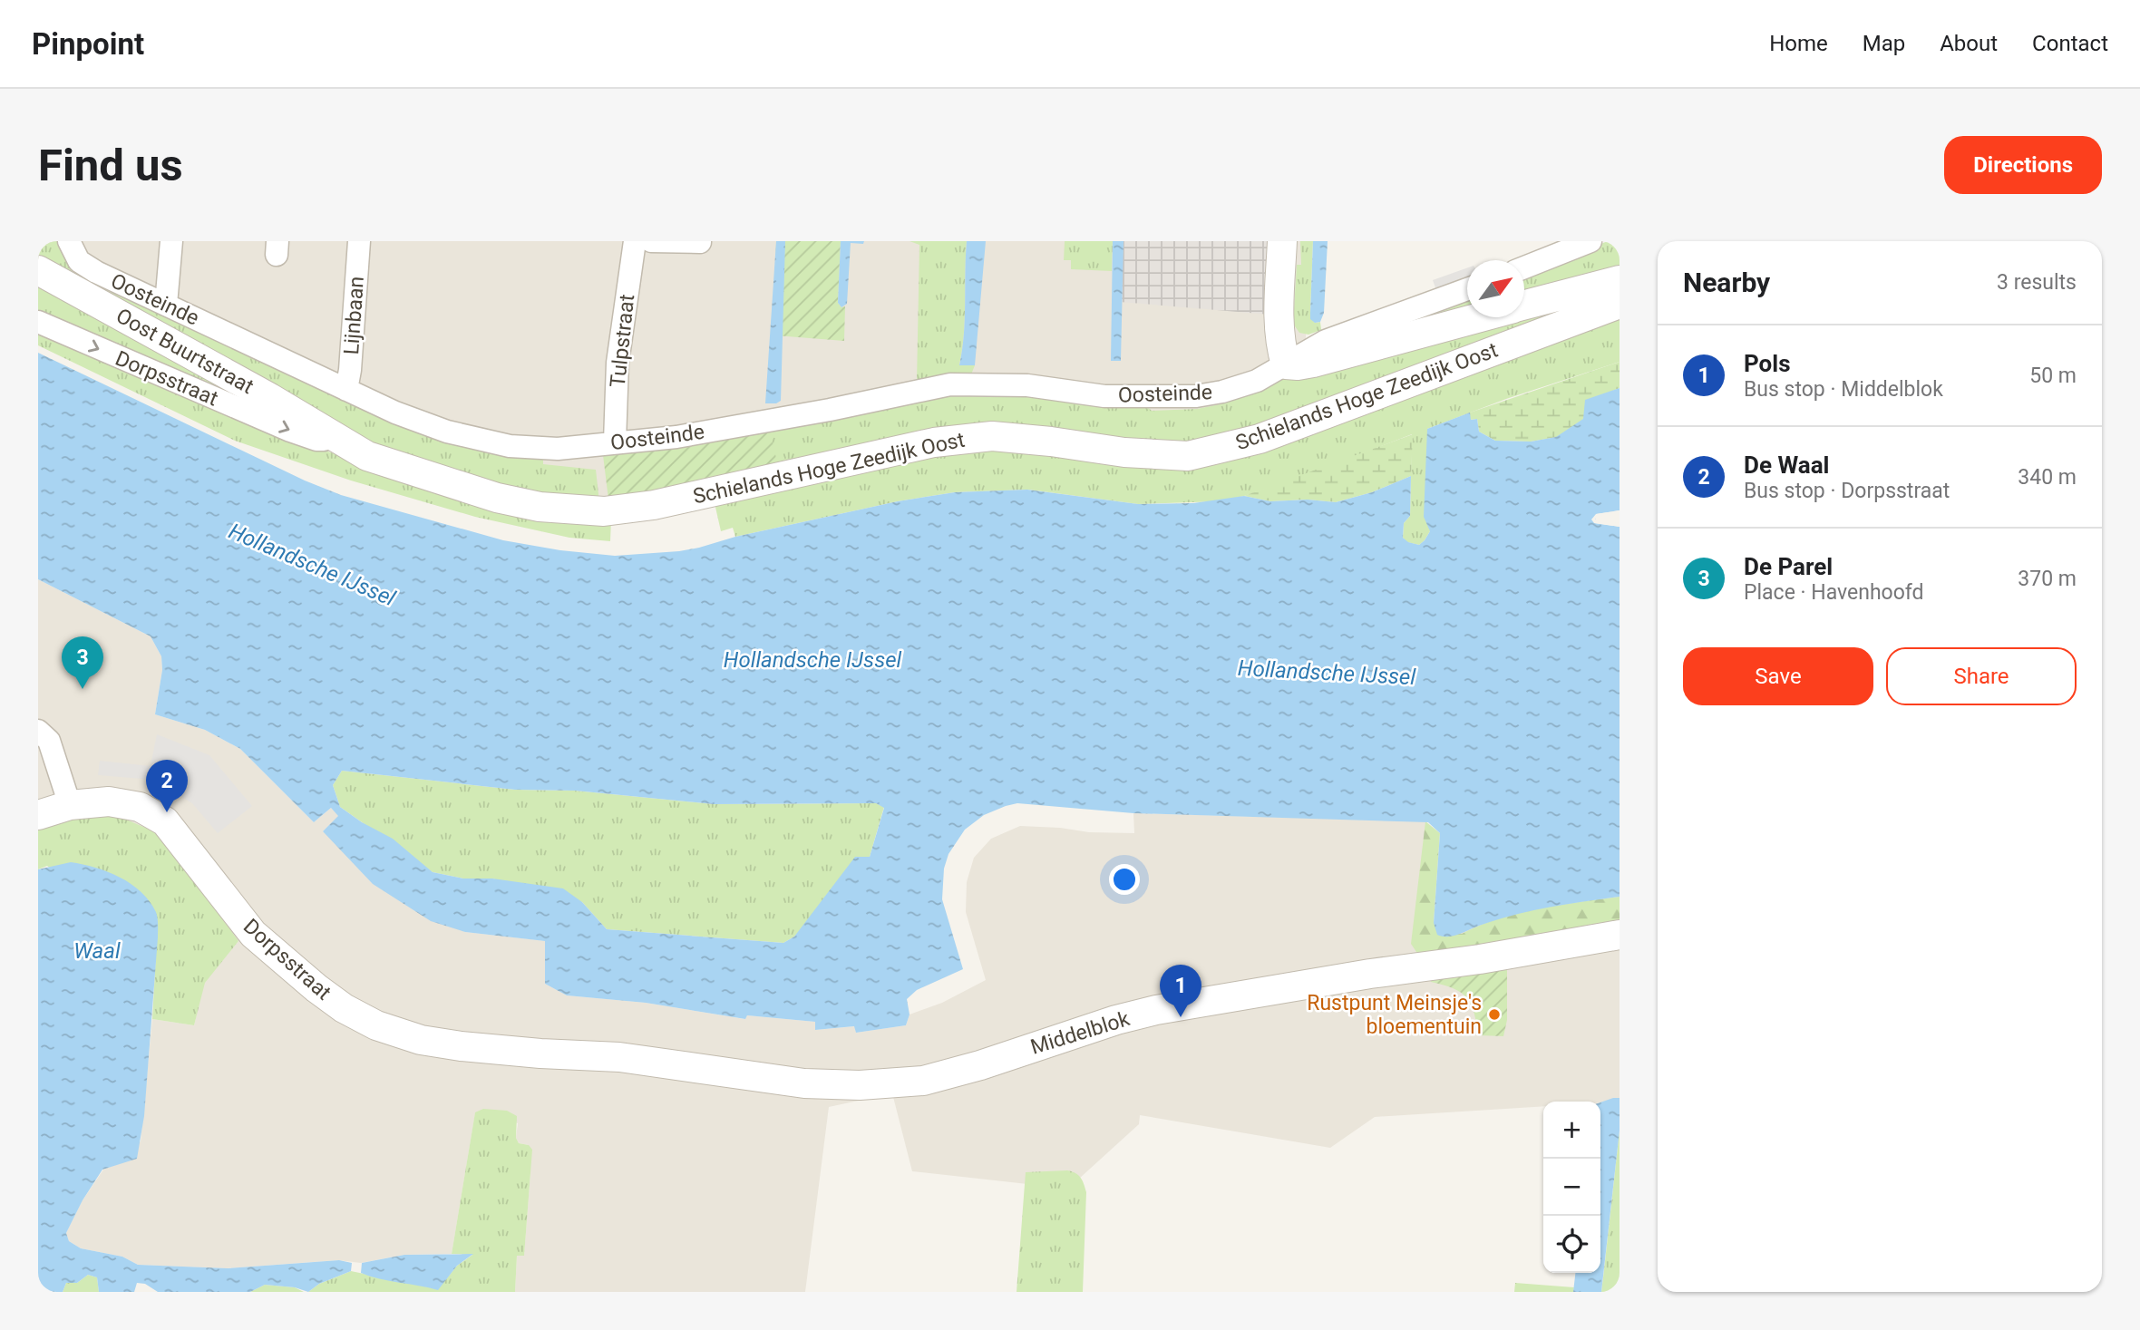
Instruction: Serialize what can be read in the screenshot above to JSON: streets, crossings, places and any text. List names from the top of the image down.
{
  "streets": {
    "street": [
      "Oosteinde",
      "Lijnbaan",
      "Tulpstraat",
      "Oost Buurtstraat",
      "Dorpsstraat",
      "Schielands Hoge Zeedijk Oost",
      "Middelblok"
    ]
  },
  "crossings": [
    ["Oosteinde", "Lijnbaan"],
    ["Oosteinde", "Tulpstraat"],
    ["Oost Buurtstraat", "Dorpsstraat"],
    ["Oost Buurtstraat", "Schielands Hoge Zeedijk Oost"],
    ["Dorpsstraat", "Schielands Hoge Zeedijk Oost"],
    ["Dorpsstraat", "Middelblok"]
  ],
  "water": ["Hollandsche IJssel", "Waal"],
  "places": ["Rustpunt Meinsje's bloementuin"],
  "north": "top right",
  "page": {
    "header": "Pinpoint",
    "nav": [
      "Home",
      "Map",
      "About",
      "Contact"
    ],
    "buttons": [
      "Directions",
      ["Save", "Share"]
    ],
    "title": "Find us",
    "heading": ["Nearby", "3 results"],
    "list": [
      {
        "mark": "1",
        "name": "Pols",
        "note": "Bus stop · Middelblok",
        "value": "50 m"
      },
      {
        "mark": "2",
        "name": "De Waal",
        "note": "Bus stop · Dorpsstraat",
        "value": "340 m"
      },
      {
        "mark": "3",
        "name": "De Parel",
        "note": "Place · Havenhoofd",
        "value": "370 m"
      }
    ],
    "pins": ["3", "2", "1"],
    "map_buttons": ["+", "−"]
  }
}
